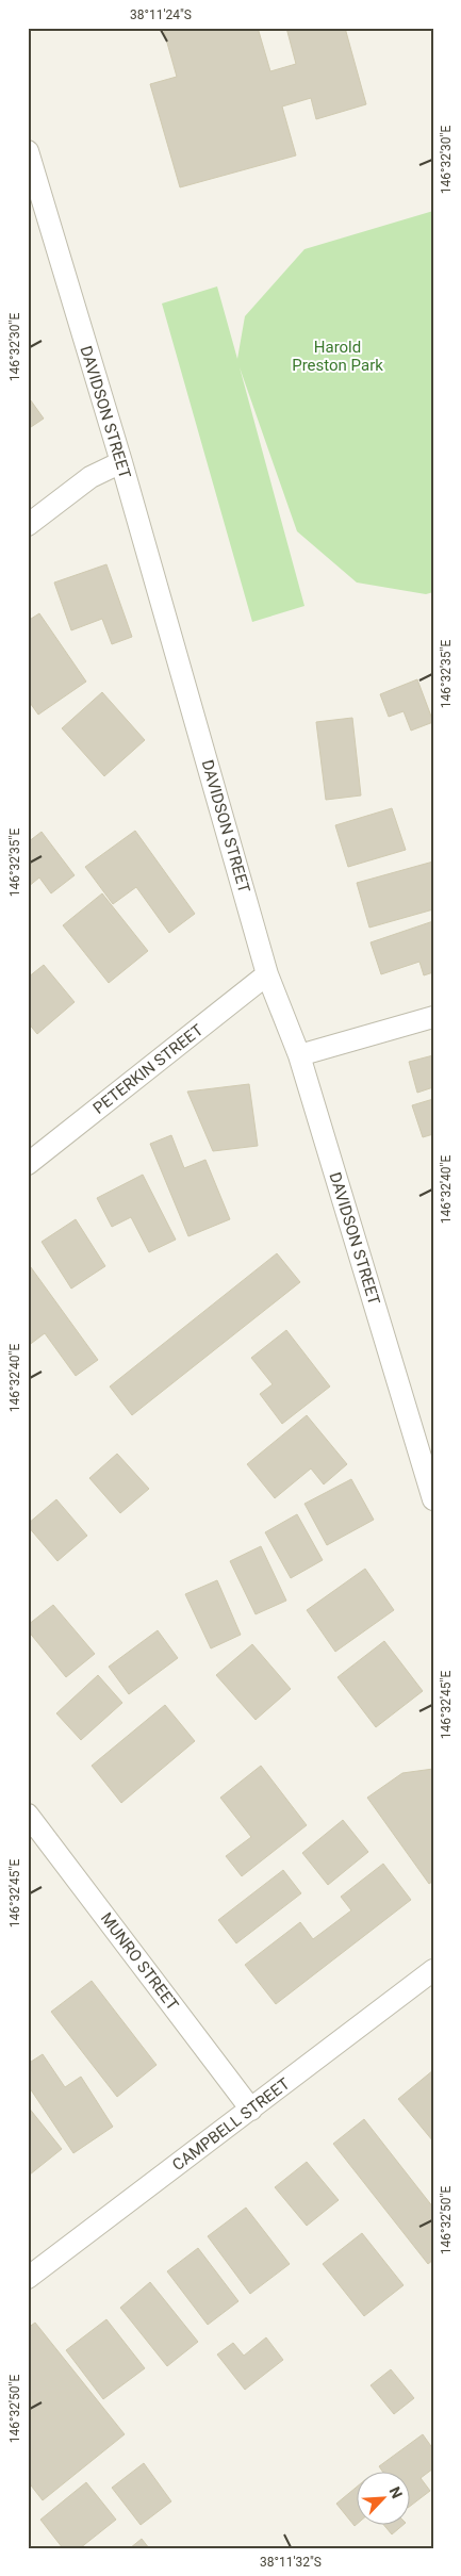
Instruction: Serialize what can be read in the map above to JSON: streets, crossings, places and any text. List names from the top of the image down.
{
  "streets": {
    "street": [
      "DAVIDSON STREET",
      "PETERKIN STREET",
      "MUNRO STREET",
      "CAMPBELL STREET"
    ]
  },
  "crossings": [
    ["DAVIDSON STREET", "PETERKIN STREET"],
    ["MUNRO STREET", "CAMPBELL STREET"]
  ],
  "parks": ["Harold Preston Park"],
  "north": "top right",
  "coordinates": [
    "38°11'24\"S",
    "146°32'30\"E",
    "146°32'35\"E",
    "146°32'40\"E",
    "146°32'45\"E",
    "146°32'50\"E",
    "38°11'32\"S"
  ]
}
